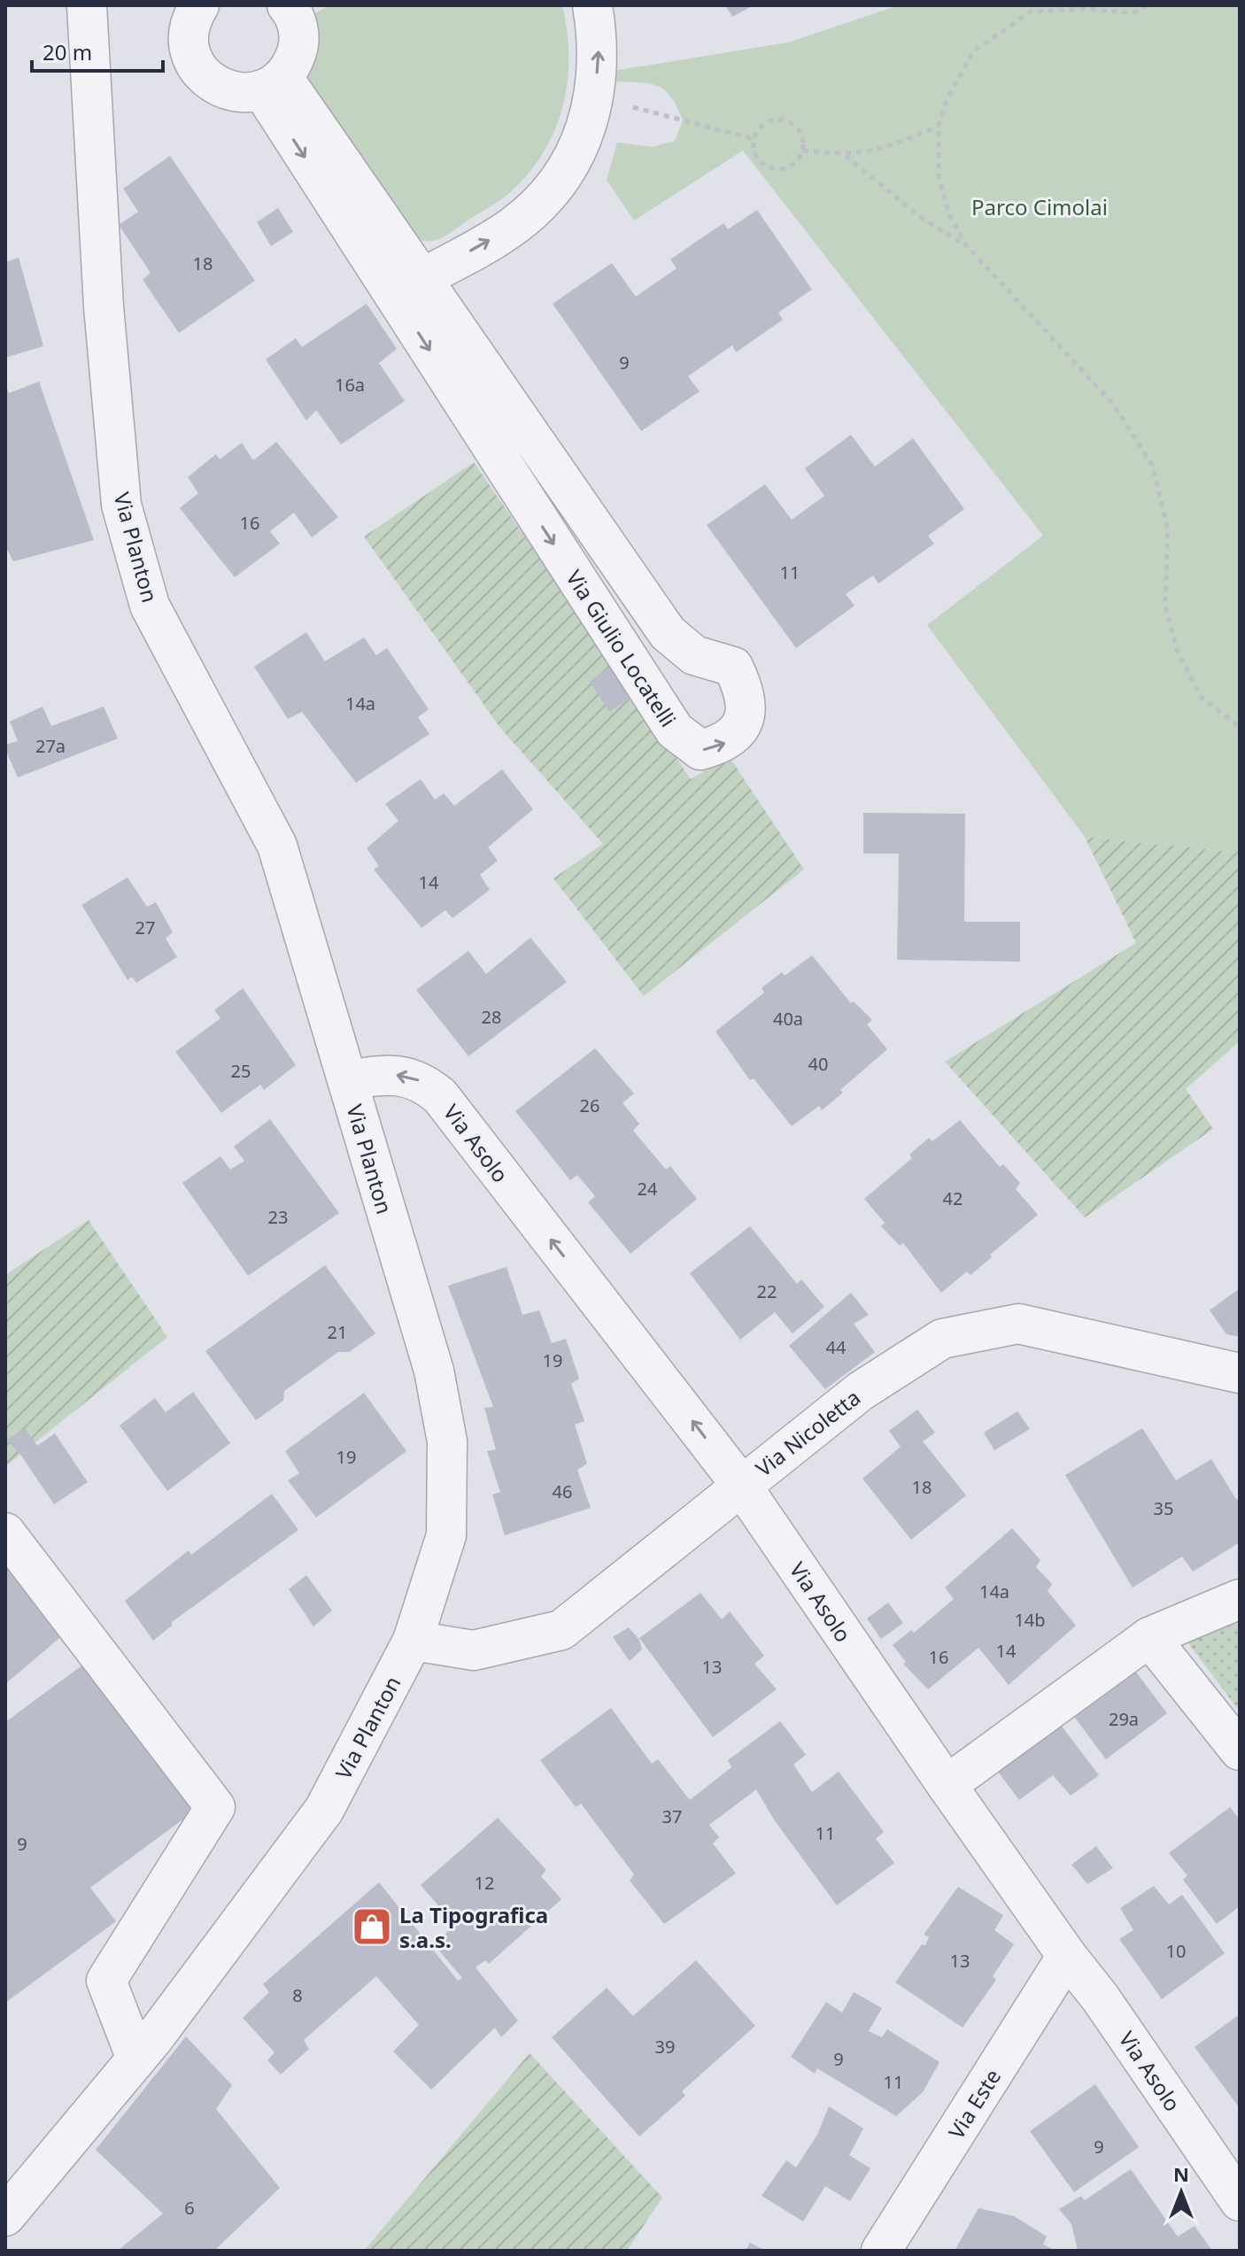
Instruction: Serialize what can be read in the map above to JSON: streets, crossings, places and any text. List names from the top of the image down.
{
  "streets": {
    "street": [
      "Via Planton",
      "Via Giulio Locatelli",
      "Via Asolo",
      "Via Nicoletta",
      "Via Este"
    ]
  },
  "crossings": [
    ["Via Planton", "Via Asolo"],
    ["Via Planton", "Via Nicoletta"],
    ["Via Asolo", "Via Nicoletta"],
    ["Via Asolo", "Via Este"]
  ],
  "one_way": ["Via Asolo"],
  "parks": ["Parco Cimolai"],
  "places": {
    "shop": ["La Tipografica s.a.s."]
  },
  "house_numbers": [
    "18",
    "9",
    "16a",
    "16",
    "11",
    "14a",
    "27a",
    "14",
    "27",
    "28",
    "40a",
    "40",
    "25",
    "26",
    "24",
    "42",
    "23",
    "22",
    "21",
    "44",
    "19",
    "19",
    "18",
    "46",
    "35",
    "14a",
    "14b",
    "14",
    "16",
    "13",
    "29a",
    "37",
    "11",
    "9",
    "12",
    "10",
    "13",
    "8",
    "39",
    "9",
    "11",
    "9",
    "6"
  ],
  "scale_bar": "20 m",
  "north": "top"
}
